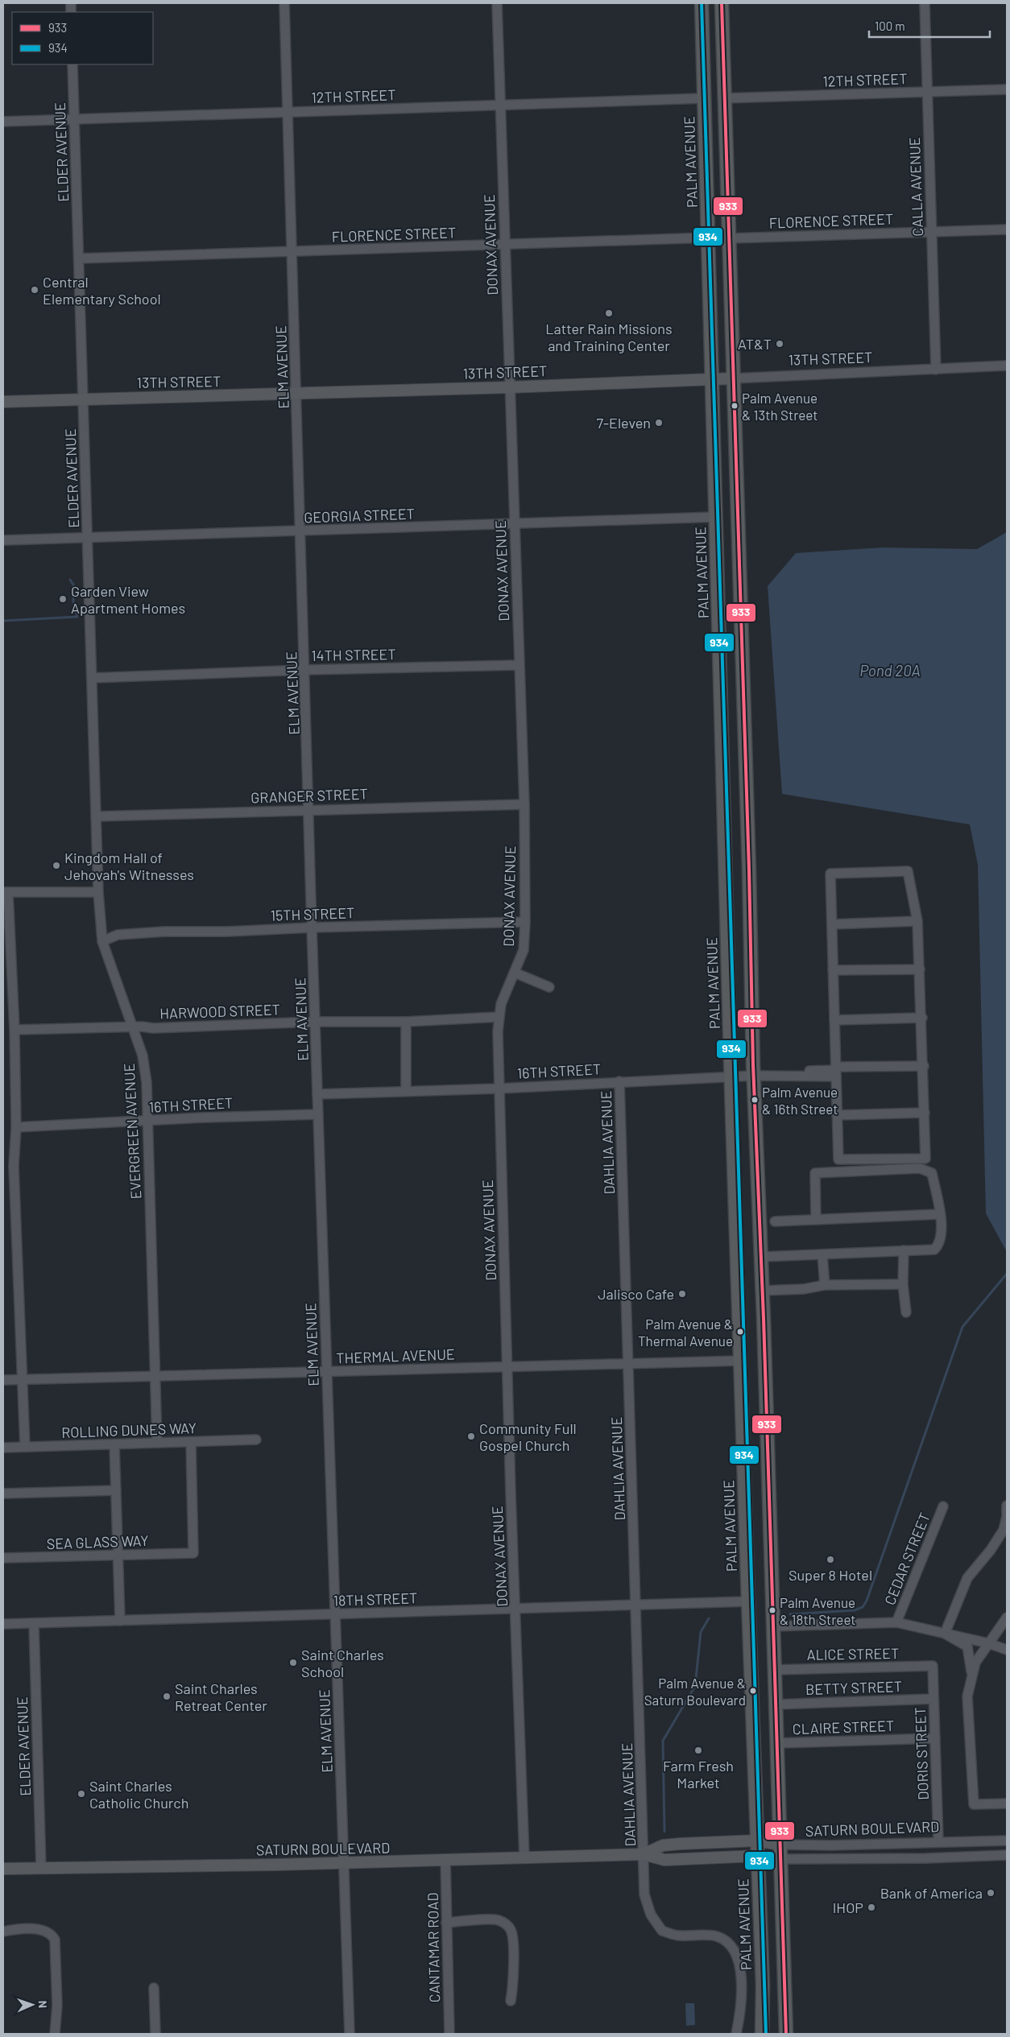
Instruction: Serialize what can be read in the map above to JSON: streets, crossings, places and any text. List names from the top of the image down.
{
  "streets": {
    "highway": ["PALM AVENUE"],
    "main road": ["13TH STREET", "SATURN BOULEVARD"],
    "street": [
      "12TH STREET",
      "ELDER AVENUE",
      "CALLA AVENUE",
      "FLORENCE STREET",
      "DONAX AVENUE",
      "ELM AVENUE",
      "GEORGIA STREET",
      "14TH STREET",
      "GRANGER STREET",
      "15TH STREET",
      "HARWOOD STREET",
      "16TH STREET",
      "EVERGREEN AVENUE",
      "DAHLIA AVENUE",
      "THERMAL AVENUE",
      "ROLLING DUNES WAY",
      "SEA GLASS WAY",
      "CEDAR STREET",
      "18TH STREET",
      "ALICE STREET",
      "BETTY STREET",
      "CLAIRE STREET",
      "DORIS STREET",
      "CANTAMAR ROAD"
    ]
  },
  "crossings": [
    ["12TH STREET", "ELDER AVENUE"],
    ["12TH STREET", "PALM AVENUE"],
    ["12TH STREET", "CALLA AVENUE"],
    ["12TH STREET", "DONAX AVENUE"],
    ["12TH STREET", "ELM AVENUE"],
    ["ELDER AVENUE", "FLORENCE STREET"],
    ["ELDER AVENUE", "13TH STREET"],
    ["ELDER AVENUE", "GEORGIA STREET"],
    ["ELDER AVENUE", "14TH STREET"],
    ["ELDER AVENUE", "GRANGER STREET"],
    ["ELDER AVENUE", "EVERGREEN AVENUE"],
    ["ELDER AVENUE", "18TH STREET"],
    ["ELDER AVENUE", "SATURN BOULEVARD"],
    ["PALM AVENUE", "FLORENCE STREET"],
    ["PALM AVENUE", "13TH STREET"],
    ["PALM AVENUE", "GEORGIA STREET"],
    ["PALM AVENUE", "16TH STREET"],
    ["PALM AVENUE", "THERMAL AVENUE"],
    ["PALM AVENUE", "18TH STREET"],
    ["PALM AVENUE", "SATURN BOULEVARD"],
    ["CALLA AVENUE", "FLORENCE STREET"],
    ["CALLA AVENUE", "13TH STREET"],
    ["FLORENCE STREET", "DONAX AVENUE"],
    ["FLORENCE STREET", "ELM AVENUE"],
    ["DONAX AVENUE", "13TH STREET"],
    ["DONAX AVENUE", "GEORGIA STREET"],
    ["DONAX AVENUE", "14TH STREET"],
    ["DONAX AVENUE", "GRANGER STREET"],
    ["DONAX AVENUE", "15TH STREET"],
    ["DONAX AVENUE", "HARWOOD STREET"],
    ["DONAX AVENUE", "16TH STREET"],
    ["DONAX AVENUE", "THERMAL AVENUE"],
    ["DONAX AVENUE", "18TH STREET"],
    ["DONAX AVENUE", "SATURN BOULEVARD"],
    ["13TH STREET", "ELM AVENUE"],
    ["ELM AVENUE", "GEORGIA STREET"],
    ["ELM AVENUE", "14TH STREET"],
    ["ELM AVENUE", "GRANGER STREET"],
    ["ELM AVENUE", "15TH STREET"],
    ["ELM AVENUE", "HARWOOD STREET"],
    ["ELM AVENUE", "16TH STREET"],
    ["ELM AVENUE", "THERMAL AVENUE"],
    ["ELM AVENUE", "18TH STREET"],
    ["ELM AVENUE", "SATURN BOULEVARD"],
    ["15TH STREET", "EVERGREEN AVENUE"],
    ["HARWOOD STREET", "EVERGREEN AVENUE"],
    ["16TH STREET", "EVERGREEN AVENUE"],
    ["16TH STREET", "DAHLIA AVENUE"],
    ["EVERGREEN AVENUE", "THERMAL AVENUE"],
    ["EVERGREEN AVENUE", "ROLLING DUNES WAY"],
    ["DAHLIA AVENUE", "THERMAL AVENUE"],
    ["DAHLIA AVENUE", "18TH STREET"],
    ["DAHLIA AVENUE", "SATURN BOULEVARD"],
    ["ROLLING DUNES WAY", "SEA GLASS WAY"],
    ["ALICE STREET", "DORIS STREET"],
    ["BETTY STREET", "DORIS STREET"],
    ["CLAIRE STREET", "DORIS STREET"],
    ["DORIS STREET", "SATURN BOULEVARD"],
    ["SATURN BOULEVARD", "CANTAMAR ROAD"]
  ],
  "water": ["Pond 20A"],
  "places": [
    "Central Elementary School",
    "Latter Rain Missions and Training Center",
    "AT&T",
    "Palm Avenue & 13th Street",
    "7-Eleven",
    "Garden View Apartment Homes",
    "Kingdom Hall of Jehovah's Witnesses",
    "Palm Avenue & 16th Street",
    "Jalisco Cafe",
    "Palm Avenue & Thermal Avenue",
    "Community Full Gospel Church",
    "Super 8 Hotel",
    "Palm Avenue & 18th Street",
    "Saint Charles School",
    "Palm Avenue & Saturn Boulevard",
    "Saint Charles Retreat Center",
    "Farm Fresh Market",
    "Saint Charles Catholic Church",
    "Bank of America",
    "IHOP"
  ],
  "lines": ["transit line 933", "transit line 934"],
  "legend": ["933", "934"],
  "scale_bar": "100 m",
  "north": "right"
}
